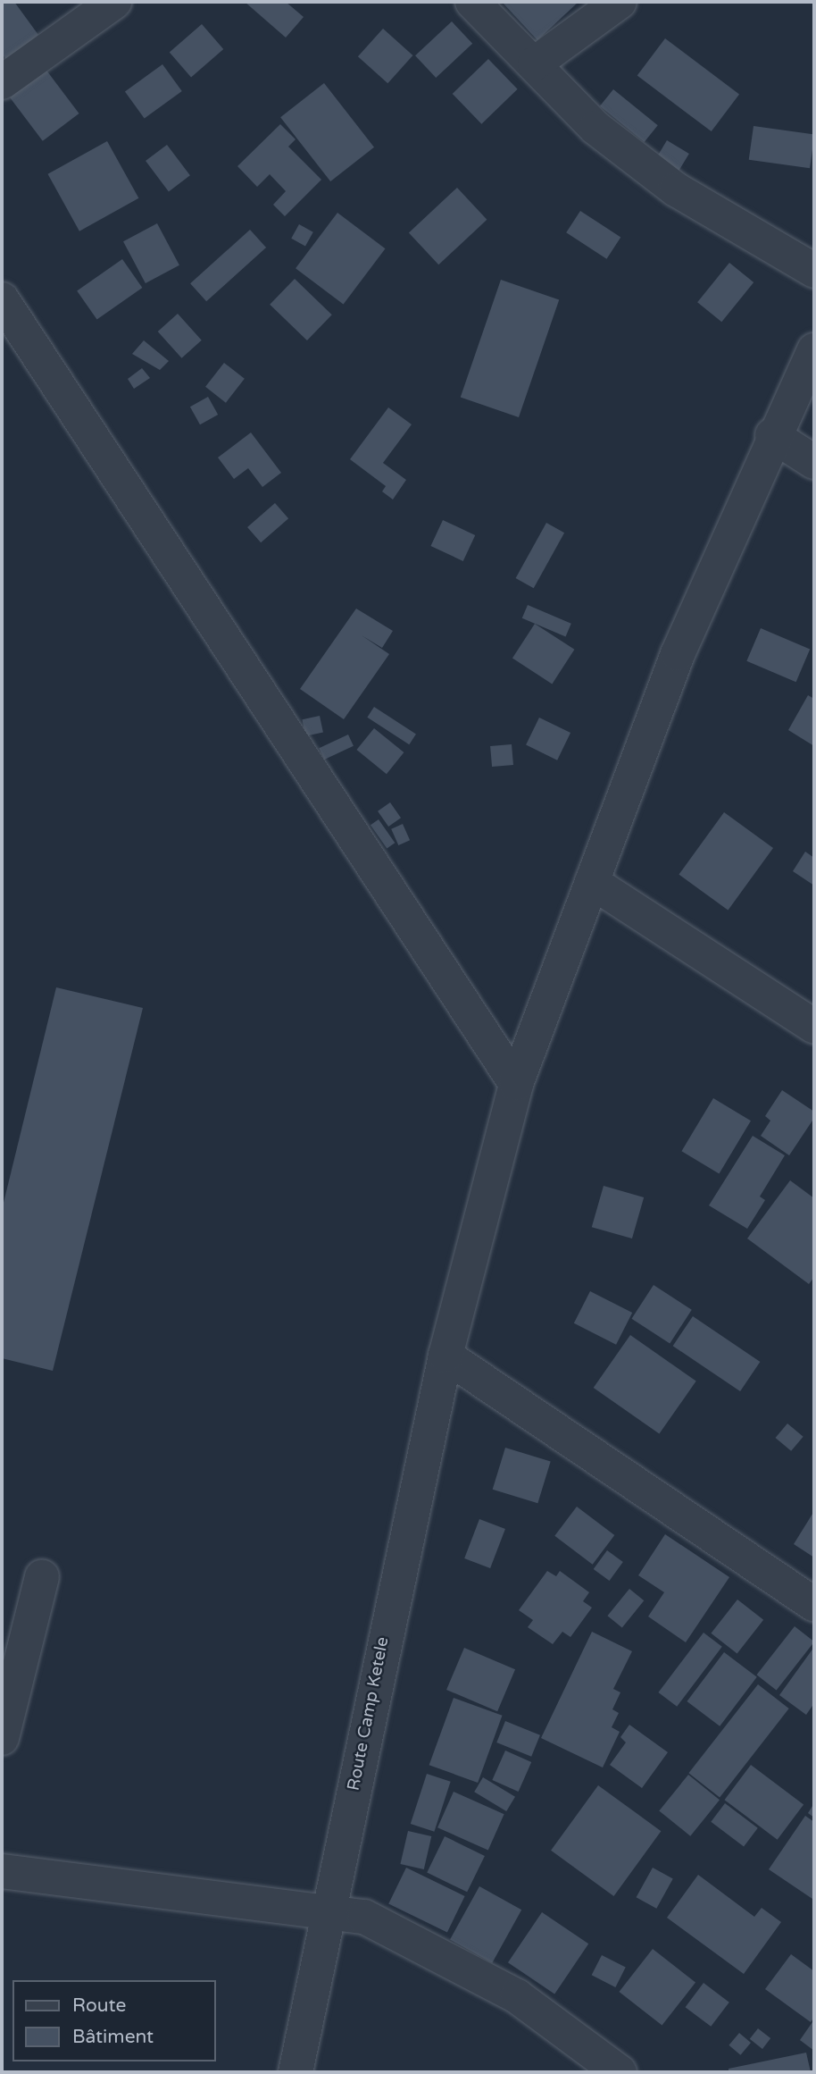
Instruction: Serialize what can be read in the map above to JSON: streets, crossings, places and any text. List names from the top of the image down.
{
  "streets": {
    "street": ["Route Camp Ketele"]
  },
  "legend": ["Route", "Bâtiment"]
}
